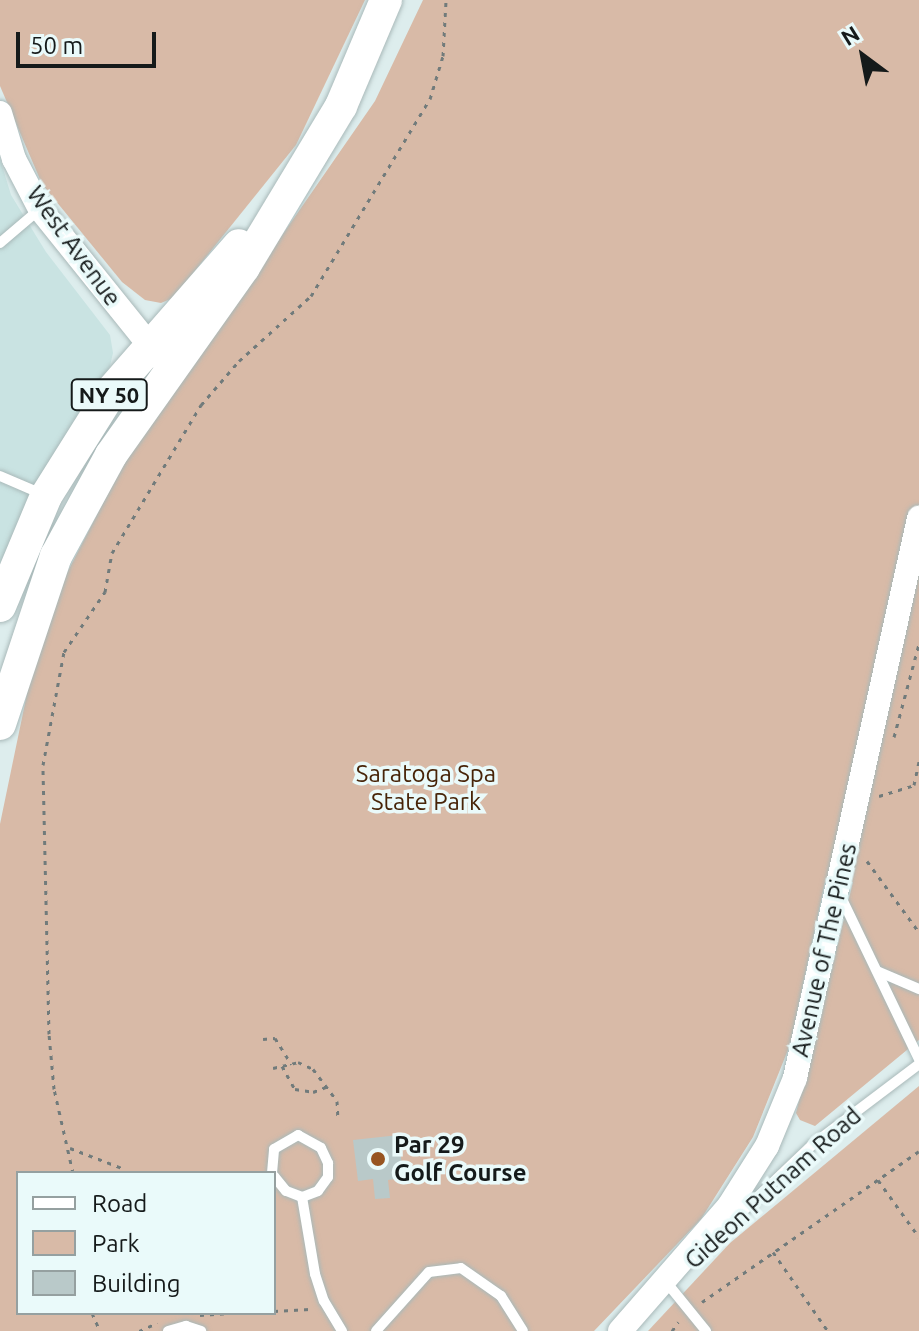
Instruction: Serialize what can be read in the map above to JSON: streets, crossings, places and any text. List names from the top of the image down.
{
  "streets": {
    "highway": ["NY 50"],
    "street": ["West Avenue", "Avenue of The Pines"],
    "lane": ["Gideon Putnam Road"]
  },
  "crossings": [
    ["West Avenue", "NY 50"],
    ["Avenue of The Pines", "Gideon Putnam Road"]
  ],
  "parks": ["Saratoga Spa State Park"],
  "places": ["Par 29 Golf Course"],
  "legend": ["Road", "Park", "Building"],
  "scale_bar": "50 m",
  "north": "top left"
}
